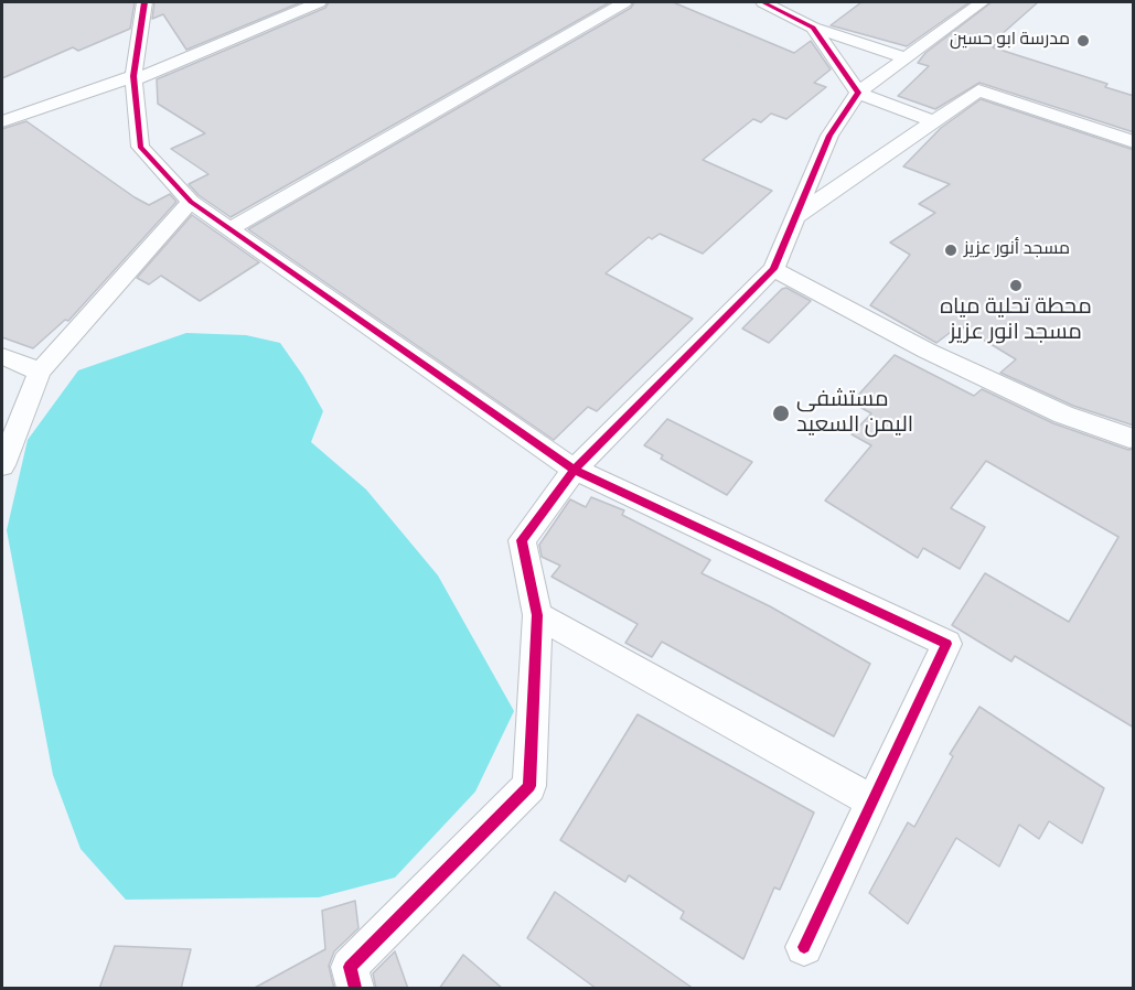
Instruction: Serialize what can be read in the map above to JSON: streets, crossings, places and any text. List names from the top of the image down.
{
  "places": [
    "مدرسة ابو حسين",
    "مسجد أنور عزيز",
    "محطة تحلية مياه مسجد انور عزيز",
    "مستشفى اليمن السعيد"
  ]
}
